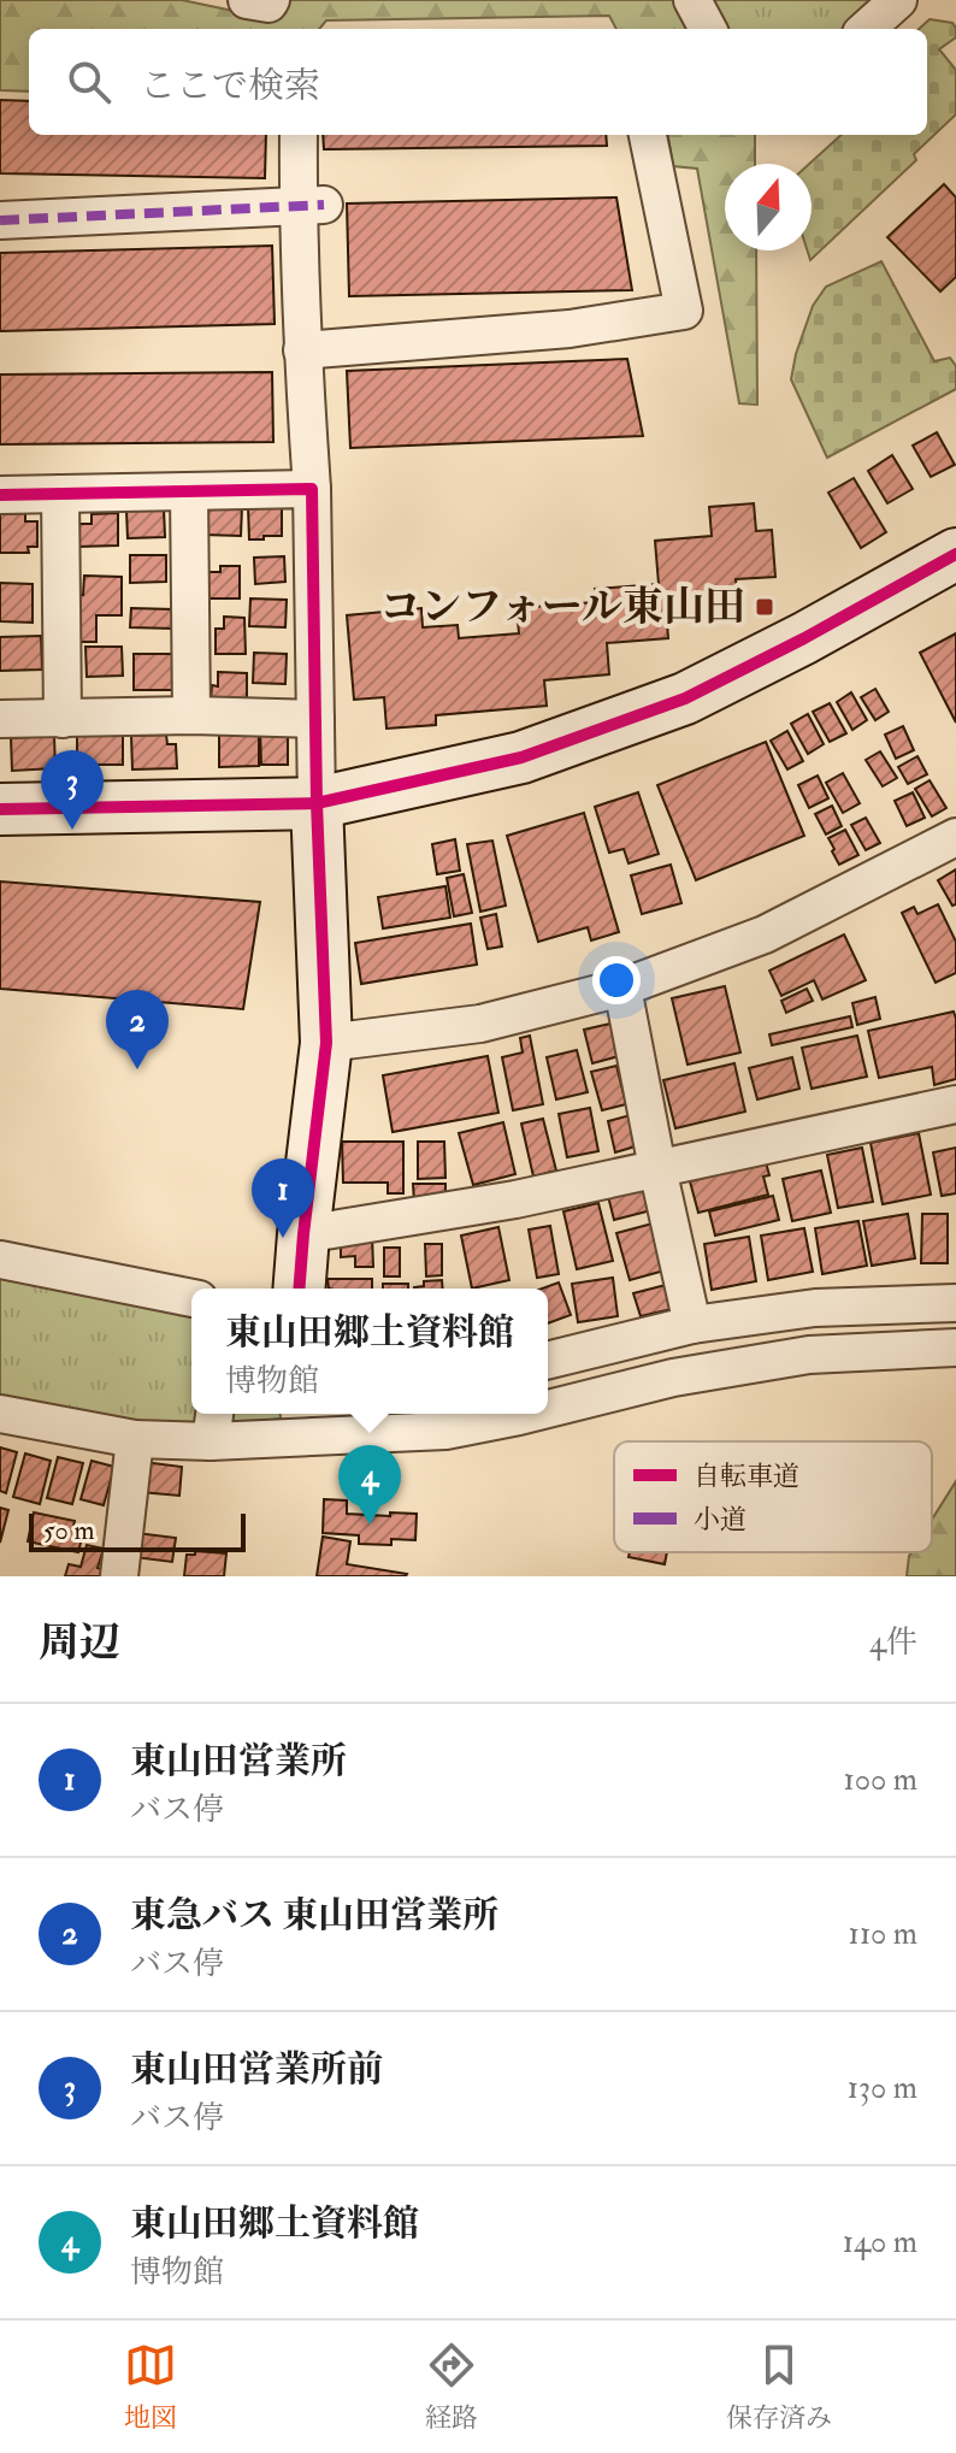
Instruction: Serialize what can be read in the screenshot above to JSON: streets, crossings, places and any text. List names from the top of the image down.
{
  "places": {
    "transit": ["コンフォール東山田"]
  },
  "legend": ["自転車道", "小道"],
  "scale_bar": "50 m",
  "north": "top",
  "page": {
    "search": "ここで検索",
    "pins": [
      "3",
      "2",
      "1",
      "4"
    ],
    "popup": ["東山田郷土資料館", "博物館"],
    "scale": "50 m",
    "heading": ["周辺", "4件"],
    "list": [
      {
        "mark": "1",
        "name": "東山田営業所",
        "note": "バス停",
        "value": "100 m"
      },
      {
        "mark": "2",
        "name": "東急バス 東山田営業所",
        "note": "バス停",
        "value": "110 m"
      },
      {
        "mark": "3",
        "name": "東山田営業所前",
        "note": "バス停",
        "value": "130 m"
      },
      {
        "mark": "4",
        "name": "東山田郷土資料館",
        "note": "博物館",
        "value": "140 m"
      }
    ],
    "nav": ["地図", "経路", "保存済み"]
  }
}
